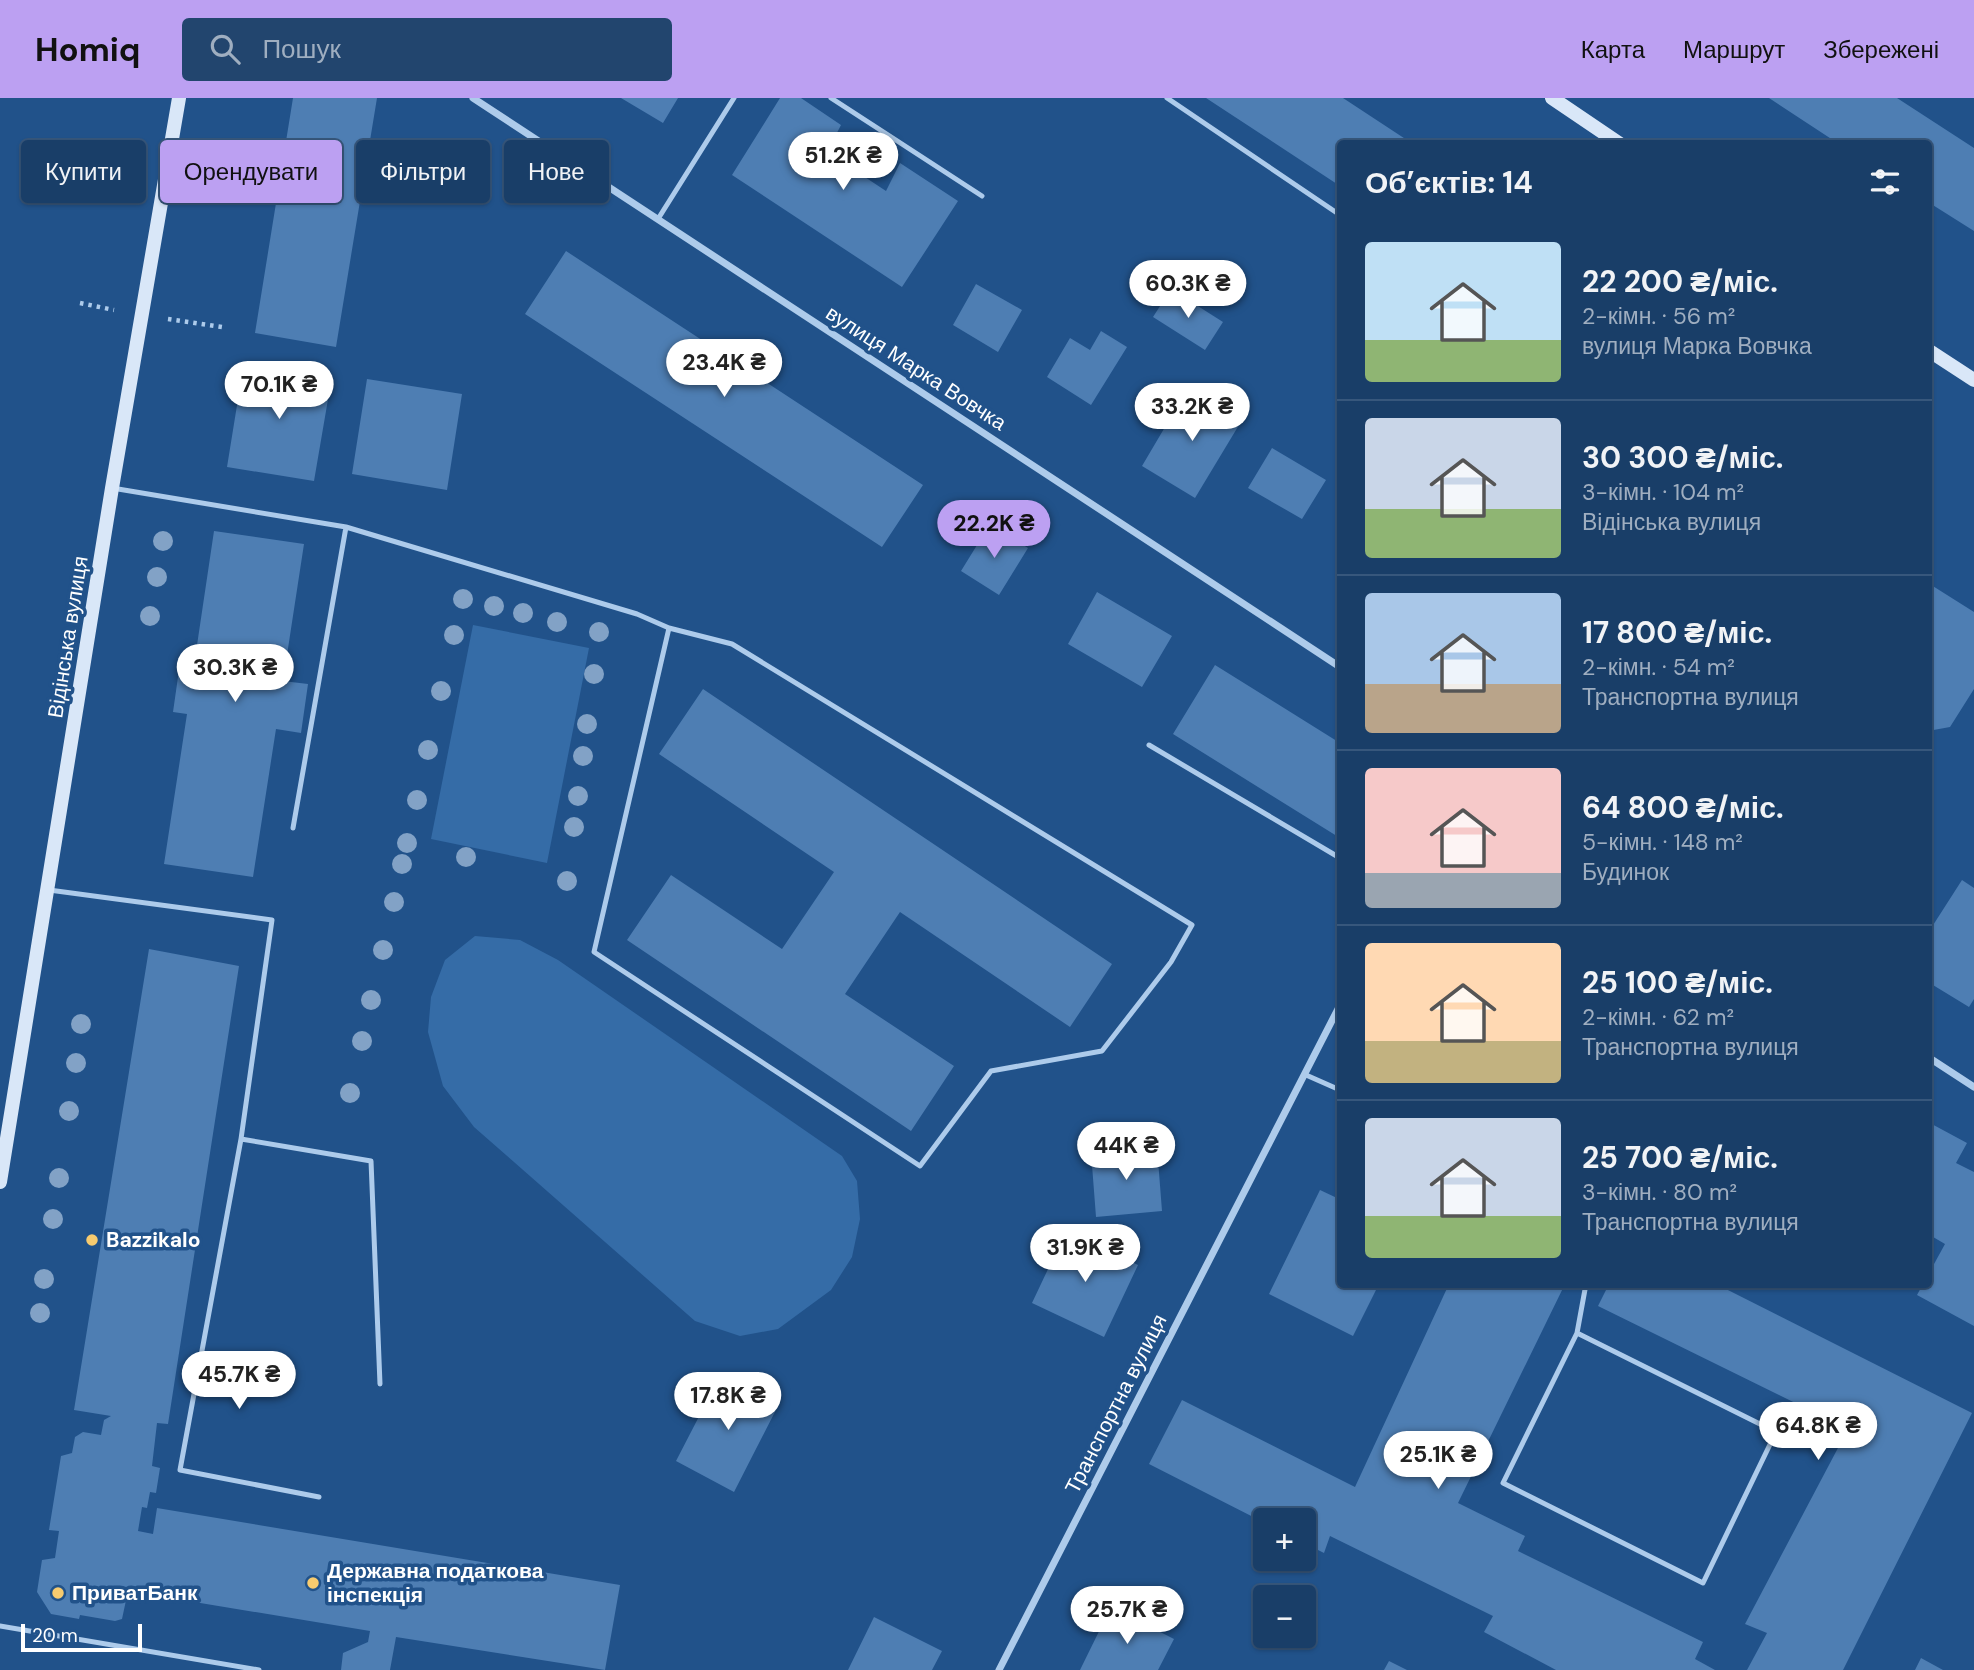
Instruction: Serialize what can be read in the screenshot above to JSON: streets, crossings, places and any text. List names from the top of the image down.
{
  "streets": {
    "main road": ["Відінська вулиця"],
    "street": ["вулиця Марка Вовчка", "Транспортна вулиця"]
  },
  "places": ["Bazzikalo", "Державна податкова інспекція", "ПриватБанк"],
  "scale_bar": "20 m",
  "page": {
    "header": "Homiq",
    "search": "Пошук",
    "nav": ["Карта", "Маршрут", "Збережені"],
    "price": [
      "51.2K ₴",
      "60.3K ₴",
      "23.4K ₴",
      "70.1K ₴",
      "33.2K ₴",
      "22.2K ₴",
      "30.3K ₴",
      "44K ₴",
      "31.9K ₴",
      "45.7K ₴",
      "17.8K ₴",
      "64.8K ₴",
      "25.1K ₴",
      "25.7K ₴"
    ],
    "chip": [
      "Купити",
      "Орендувати",
      "Фільтри",
      "Нове"
    ],
    "heading": "Об’єктів: 14",
    "list": [
      {
        "name": "22 200 ₴/міс.",
        "note": "2-кімн. · 56 m² · вулиця Марка Вовчка"
      },
      {
        "name": "30 300 ₴/міс.",
        "note": "3-кімн. · 104 m² · Відінська вулиця"
      },
      {
        "name": "17 800 ₴/міс.",
        "note": "2-кімн. · 54 m² · Транспортна вулиця"
      },
      {
        "name": "64 800 ₴/міс.",
        "note": "5-кімн. · 148 m² · Будинок"
      },
      {
        "name": "25 100 ₴/міс.",
        "note": "2-кімн. · 62 m² · Транспортна вулиця"
      },
      {
        "name": "25 700 ₴/міс.",
        "note": "3-кімн. · 80 m² · Транспортна вулиця"
      }
    ],
    "map_buttons": ["+", "−"],
    "scale": "20 m"
  }
}
